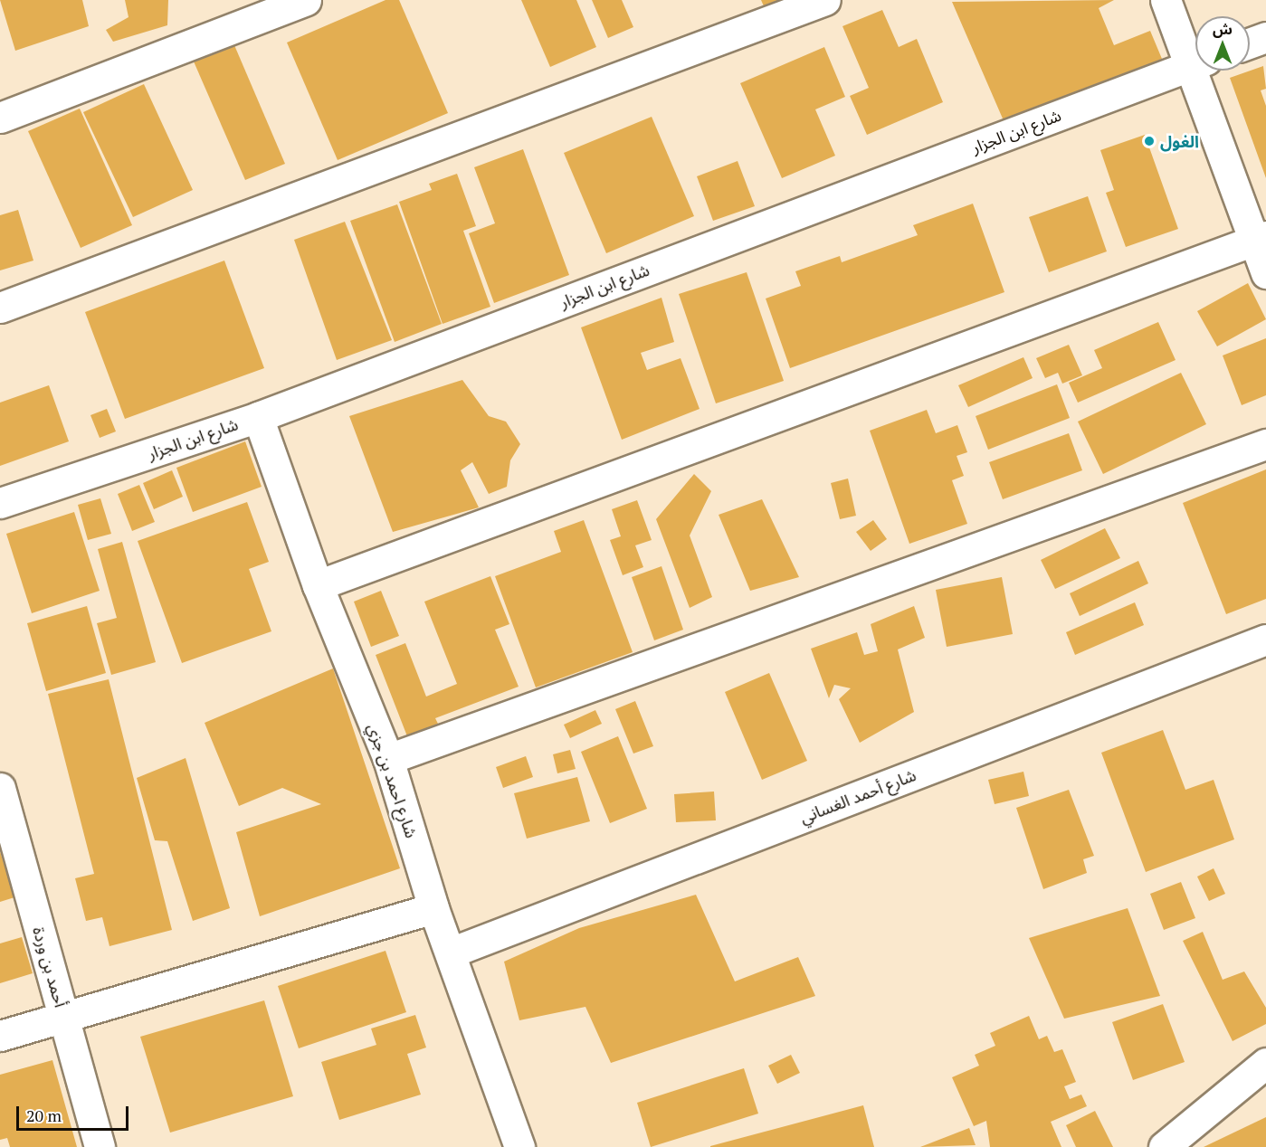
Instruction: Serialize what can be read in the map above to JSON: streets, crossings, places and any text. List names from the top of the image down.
{
  "streets": {
    "street": [
      "شارع ابن الجزار",
      "شارع احمد بن جزي",
      "شارع أحمد الغساني",
      "أحمد بن وردة"
    ]
  },
  "crossings": [
    ["شارع ابن الجزار", "شارع احمد بن جزي"],
    ["شارع احمد بن جزي", "شارع أحمد الغساني"]
  ],
  "places": ["الغول"],
  "scale_bar": "20 m",
  "north": "top"
}
